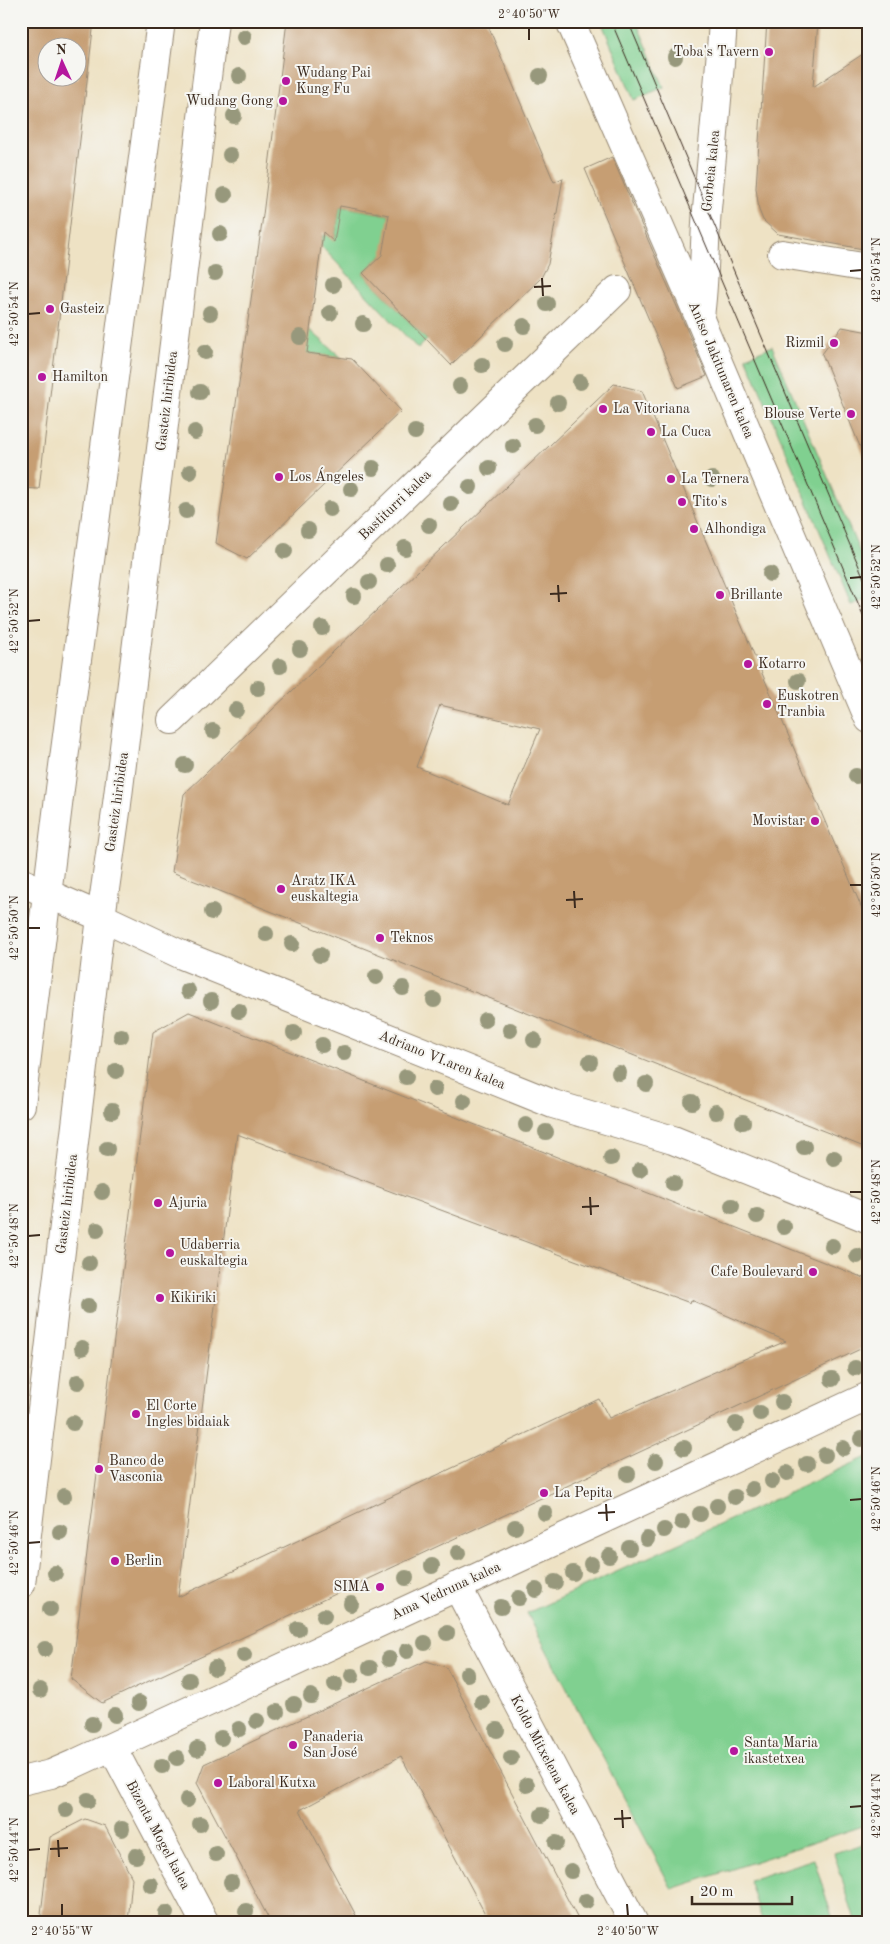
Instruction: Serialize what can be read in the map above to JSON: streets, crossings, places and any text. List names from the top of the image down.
{
  "streets": {
    "main road": [
      "Gorbeia kalea",
      "Antso Jakitunaren kalea",
      "Gasteiz hiribidea",
      "Bastiturri kalea",
      "Adriano VI.aren kalea",
      "Ama Vedruna kalea",
      "Koldo Mitxelena kalea",
      "Bizenta Mogel kalea"
    ]
  },
  "crossings": [
    ["Gorbeia kalea", "Antso Jakitunaren kalea"],
    ["Gasteiz hiribidea", "Adriano VI.aren kalea"],
    ["Ama Vedruna kalea", "Koldo Mitxelena kalea"],
    ["Ama Vedruna kalea", "Bizenta Mogel kalea"]
  ],
  "places": [
    "Toba's Tavern",
    "Wudang Pai Kung Fu",
    "Wudang Gong",
    "Gasteiz",
    "Rizmil",
    "Hamilton",
    "La Vitoriana",
    "Blouse Verte",
    "La Cuca",
    "Los Ángeles",
    "La Ternera",
    "Tito's",
    "Alhondiga",
    "Brillante",
    "Kotarro",
    "Euskotren Tranbia",
    "Movistar",
    "Aratz IKA euskaltegia",
    "Teknos",
    "Ajuria",
    "Udaberria euskaltegia",
    "Cafe Boulevard",
    "Kikiriki",
    "El Corte Ingles bidaiak",
    "Banco de Vasconia",
    "La Pepita",
    "Berlin",
    "SIMA",
    "Panaderia San José",
    "Santa Maria ikastetxea",
    "Laboral Kutxa"
  ],
  "scale_bar": "20 m",
  "north": "top",
  "coordinates": [
    "2°40'50\"W",
    "42°50'54\"N",
    "42°50'52\"N",
    "42°50'50\"N",
    "42°50'48\"N",
    "42°50'46\"N",
    "42°50'44\"N",
    "2°40'55\"W"
  ]
}
